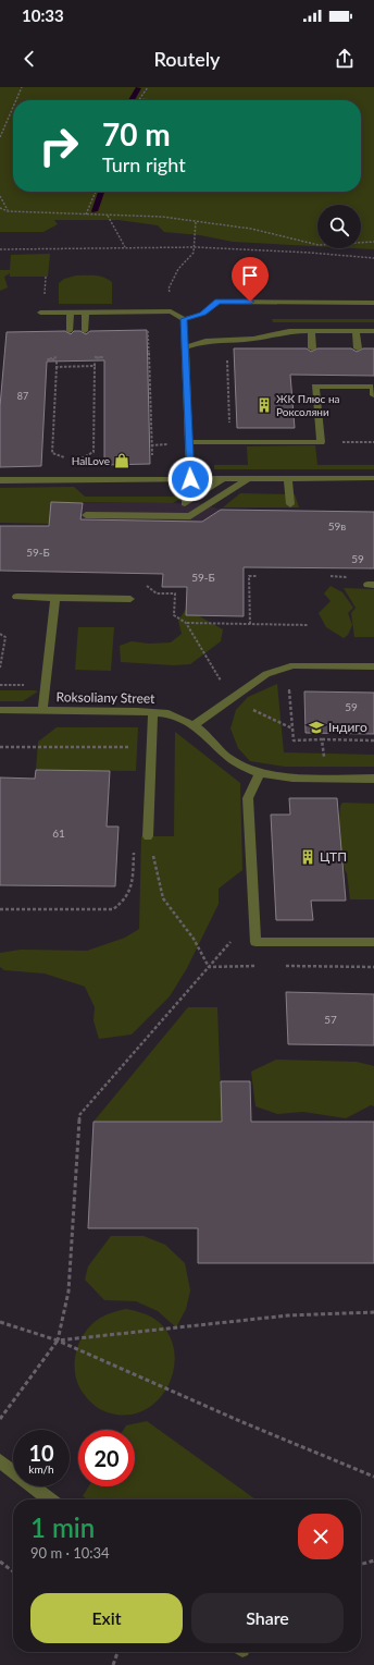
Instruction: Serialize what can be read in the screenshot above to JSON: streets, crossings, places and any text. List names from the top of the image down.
{
  "streets": {
    "lane": ["Roksoliany Street"]
  },
  "places": {
    "building": ["ЖК Плюс на Роксоляни", "ЦТП"],
    "shop": ["HalLove"],
    "school or university": ["Індиго"]
  },
  "house_numbers": [
    "87",
    "59в",
    "59-Б",
    "59",
    "59-Б",
    "59",
    "61",
    "57"
  ],
  "page": {
    "status": "10:33",
    "header": "Routely",
    "turn": ["70 m", "Turn right"],
    "speed": "10 km/h",
    "limit": "20",
    "heading": ["1 min", "90 m · 10:34"],
    "buttons": ["Exit", "Share"]
  }
}
